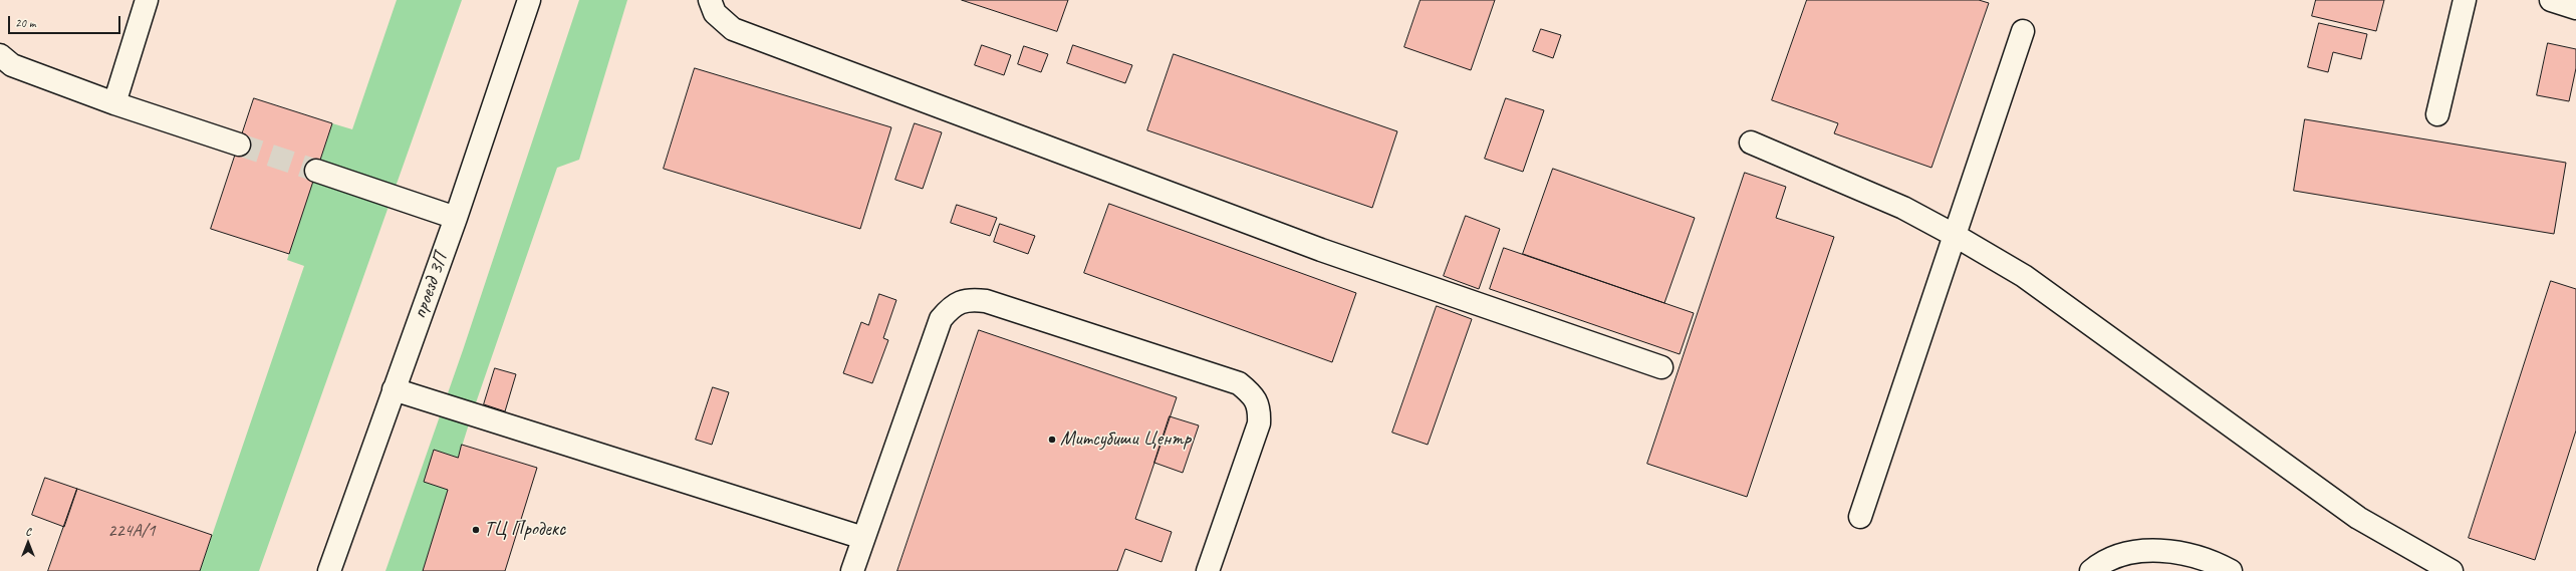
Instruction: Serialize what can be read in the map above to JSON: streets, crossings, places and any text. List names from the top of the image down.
{
  "streets": {
    "street": ["проезд 3П"]
  },
  "places": ["Митсубиши Центр", "ТЦ Продекс"],
  "house_numbers": ["224А/1"],
  "scale_bar": "20 m",
  "north": "top"
}
